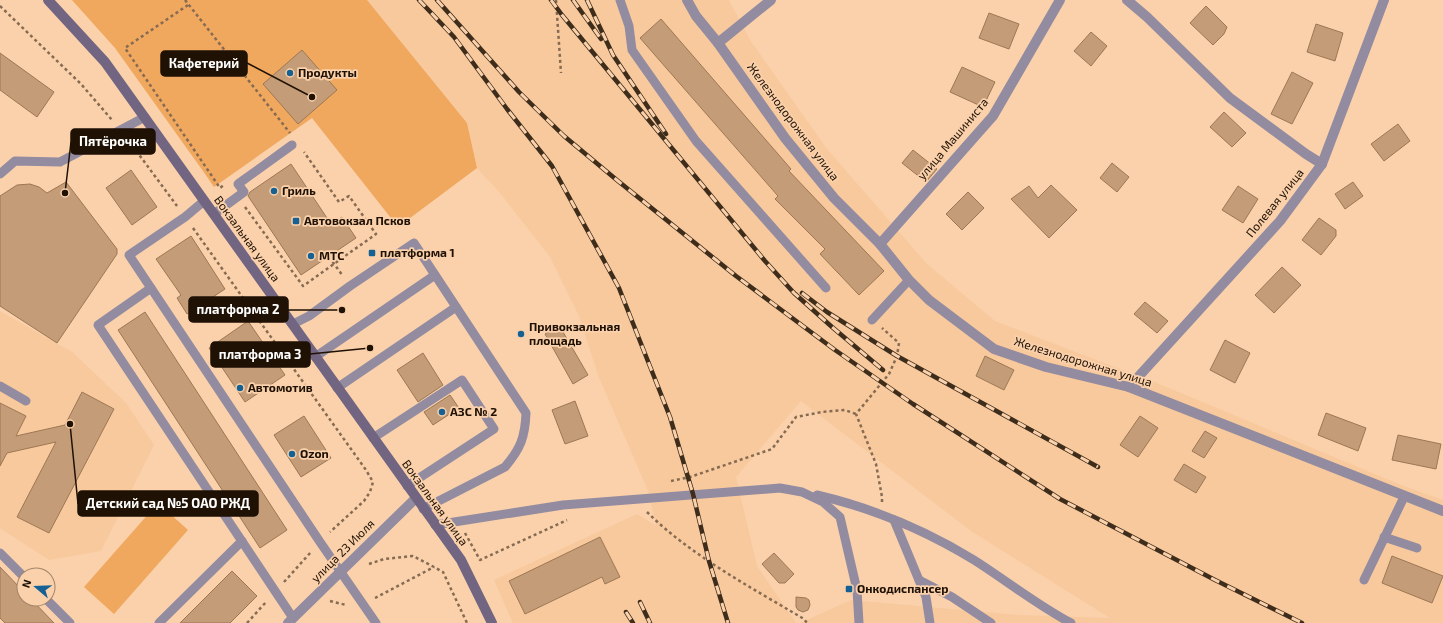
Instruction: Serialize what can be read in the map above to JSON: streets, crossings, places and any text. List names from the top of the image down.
{
  "streets": {
    "main road": ["Вокзальная улица"],
    "street": [
      "Железнодорожная улица",
      "улица Машиниста",
      "Полевая улица",
      "улица 23 Июля"
    ]
  },
  "crossings": [
    ["Железнодорожная улица", "улица Машиниста"],
    ["Железнодорожная улица", "Полевая улица"],
    ["Вокзальная улица", "улица 23 Июля"]
  ],
  "places": {
    "other": [
      "Продукты",
      "Кафетерий",
      "Гриль",
      "Пятёрочка",
      "МТС",
      "платформа 2",
      "Привокзальная площадь",
      "платформа 3",
      "Автомотив",
      "АЗС № 2",
      "Детский сад №5 ОАО РЖД",
      "Ozon"
    ],
    "transit": ["Автовокзал Псков", "платформа 1", "Онкодиспансер"]
  },
  "north": "left"
}
